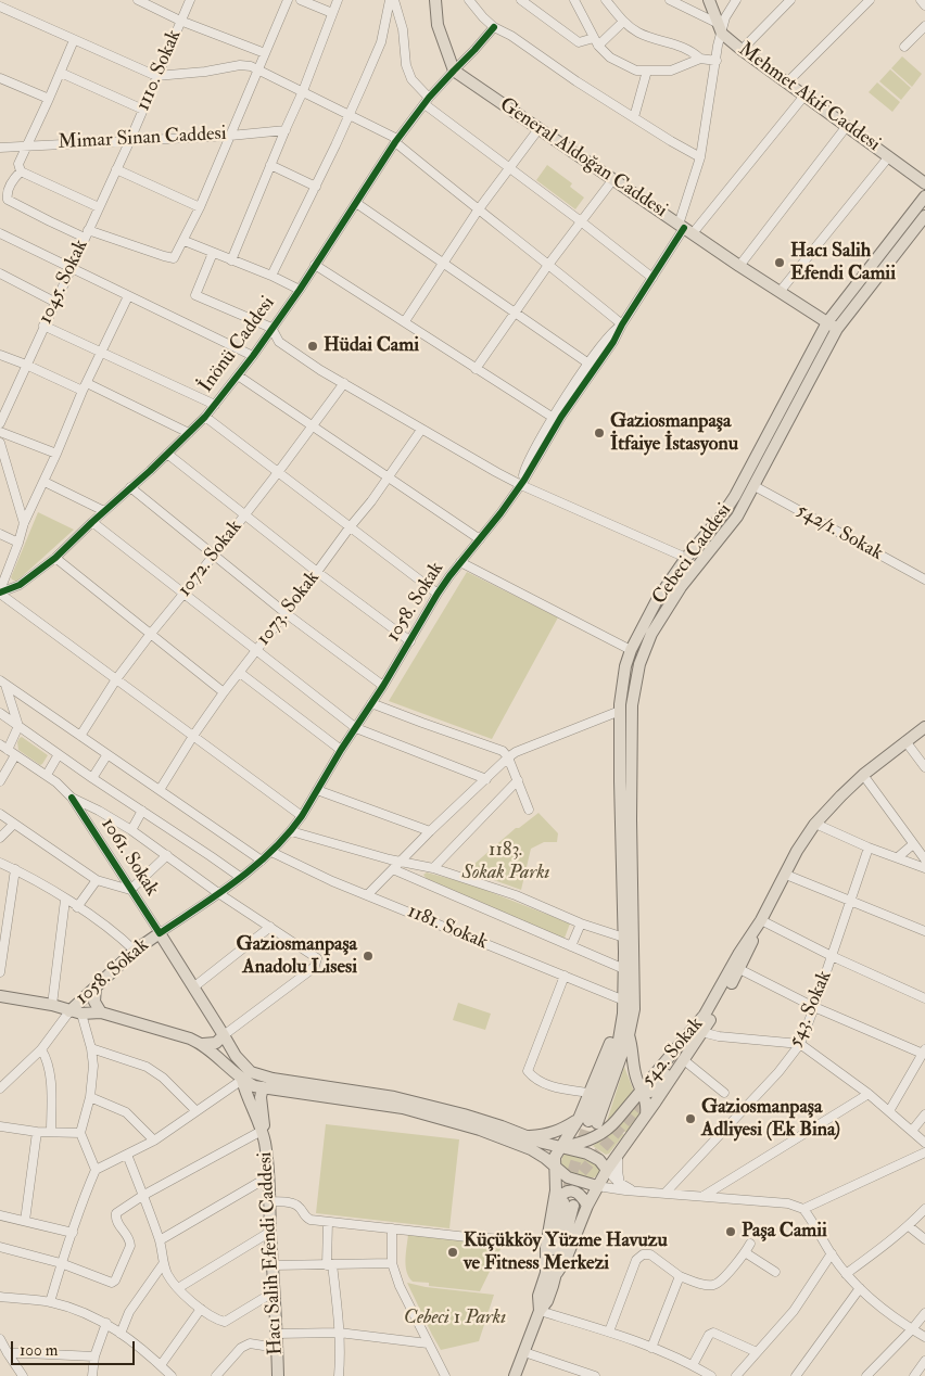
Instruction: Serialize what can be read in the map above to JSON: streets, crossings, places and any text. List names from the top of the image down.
{
  "streets": {
    "main road": [
      "Mehmet Akif Caddesi",
      "General Aldoğan Caddesi",
      "Cebeci Caddesi",
      "1058. Sokak",
      "542. Sokak",
      "Hacı Salih Efendi Caddesi"
    ],
    "street": [
      "1110. Sokak",
      "Mimar Sinan Caddesi",
      "1045. Sokak",
      "İnönü Caddesi",
      "542/1. Sokak",
      "1072. Sokak",
      "1073. Sokak",
      "1061. Sokak",
      "1181. Sokak",
      "543. Sokak"
    ]
  },
  "crossings": [
    ["1110. Sokak", "Mimar Sinan Caddesi"],
    ["1110. Sokak", "1045. Sokak"],
    ["Mimar Sinan Caddesi", "1045. Sokak"],
    ["General Aldoğan Caddesi", "İnönü Caddesi"],
    ["General Aldoğan Caddesi", "Cebeci Caddesi"],
    ["General Aldoğan Caddesi", "1058. Sokak"],
    ["542/1. Sokak", "Cebeci Caddesi"],
    ["Cebeci Caddesi", "1181. Sokak"],
    ["1058. Sokak", "1061. Sokak"],
    ["1058. Sokak", "1181. Sokak"]
  ],
  "parks": ["1183. Sokak Parkı", "Cebeci 1 Parkı"],
  "places": [
    "Hacı Salih Efendi Camii",
    "Hüdai Cami",
    "Gaziosmanpaşa İtfaiye İstasyonu",
    "Gaziosmanpaşa Anadolu Lisesi",
    "Gaziosmanpaşa Adliyesi (Ek Bina)",
    "Paşa Camii",
    "Küçükköy Yüzme Havuzu ve Fitness Merkezi"
  ],
  "scale_bar": "100 m"
}
